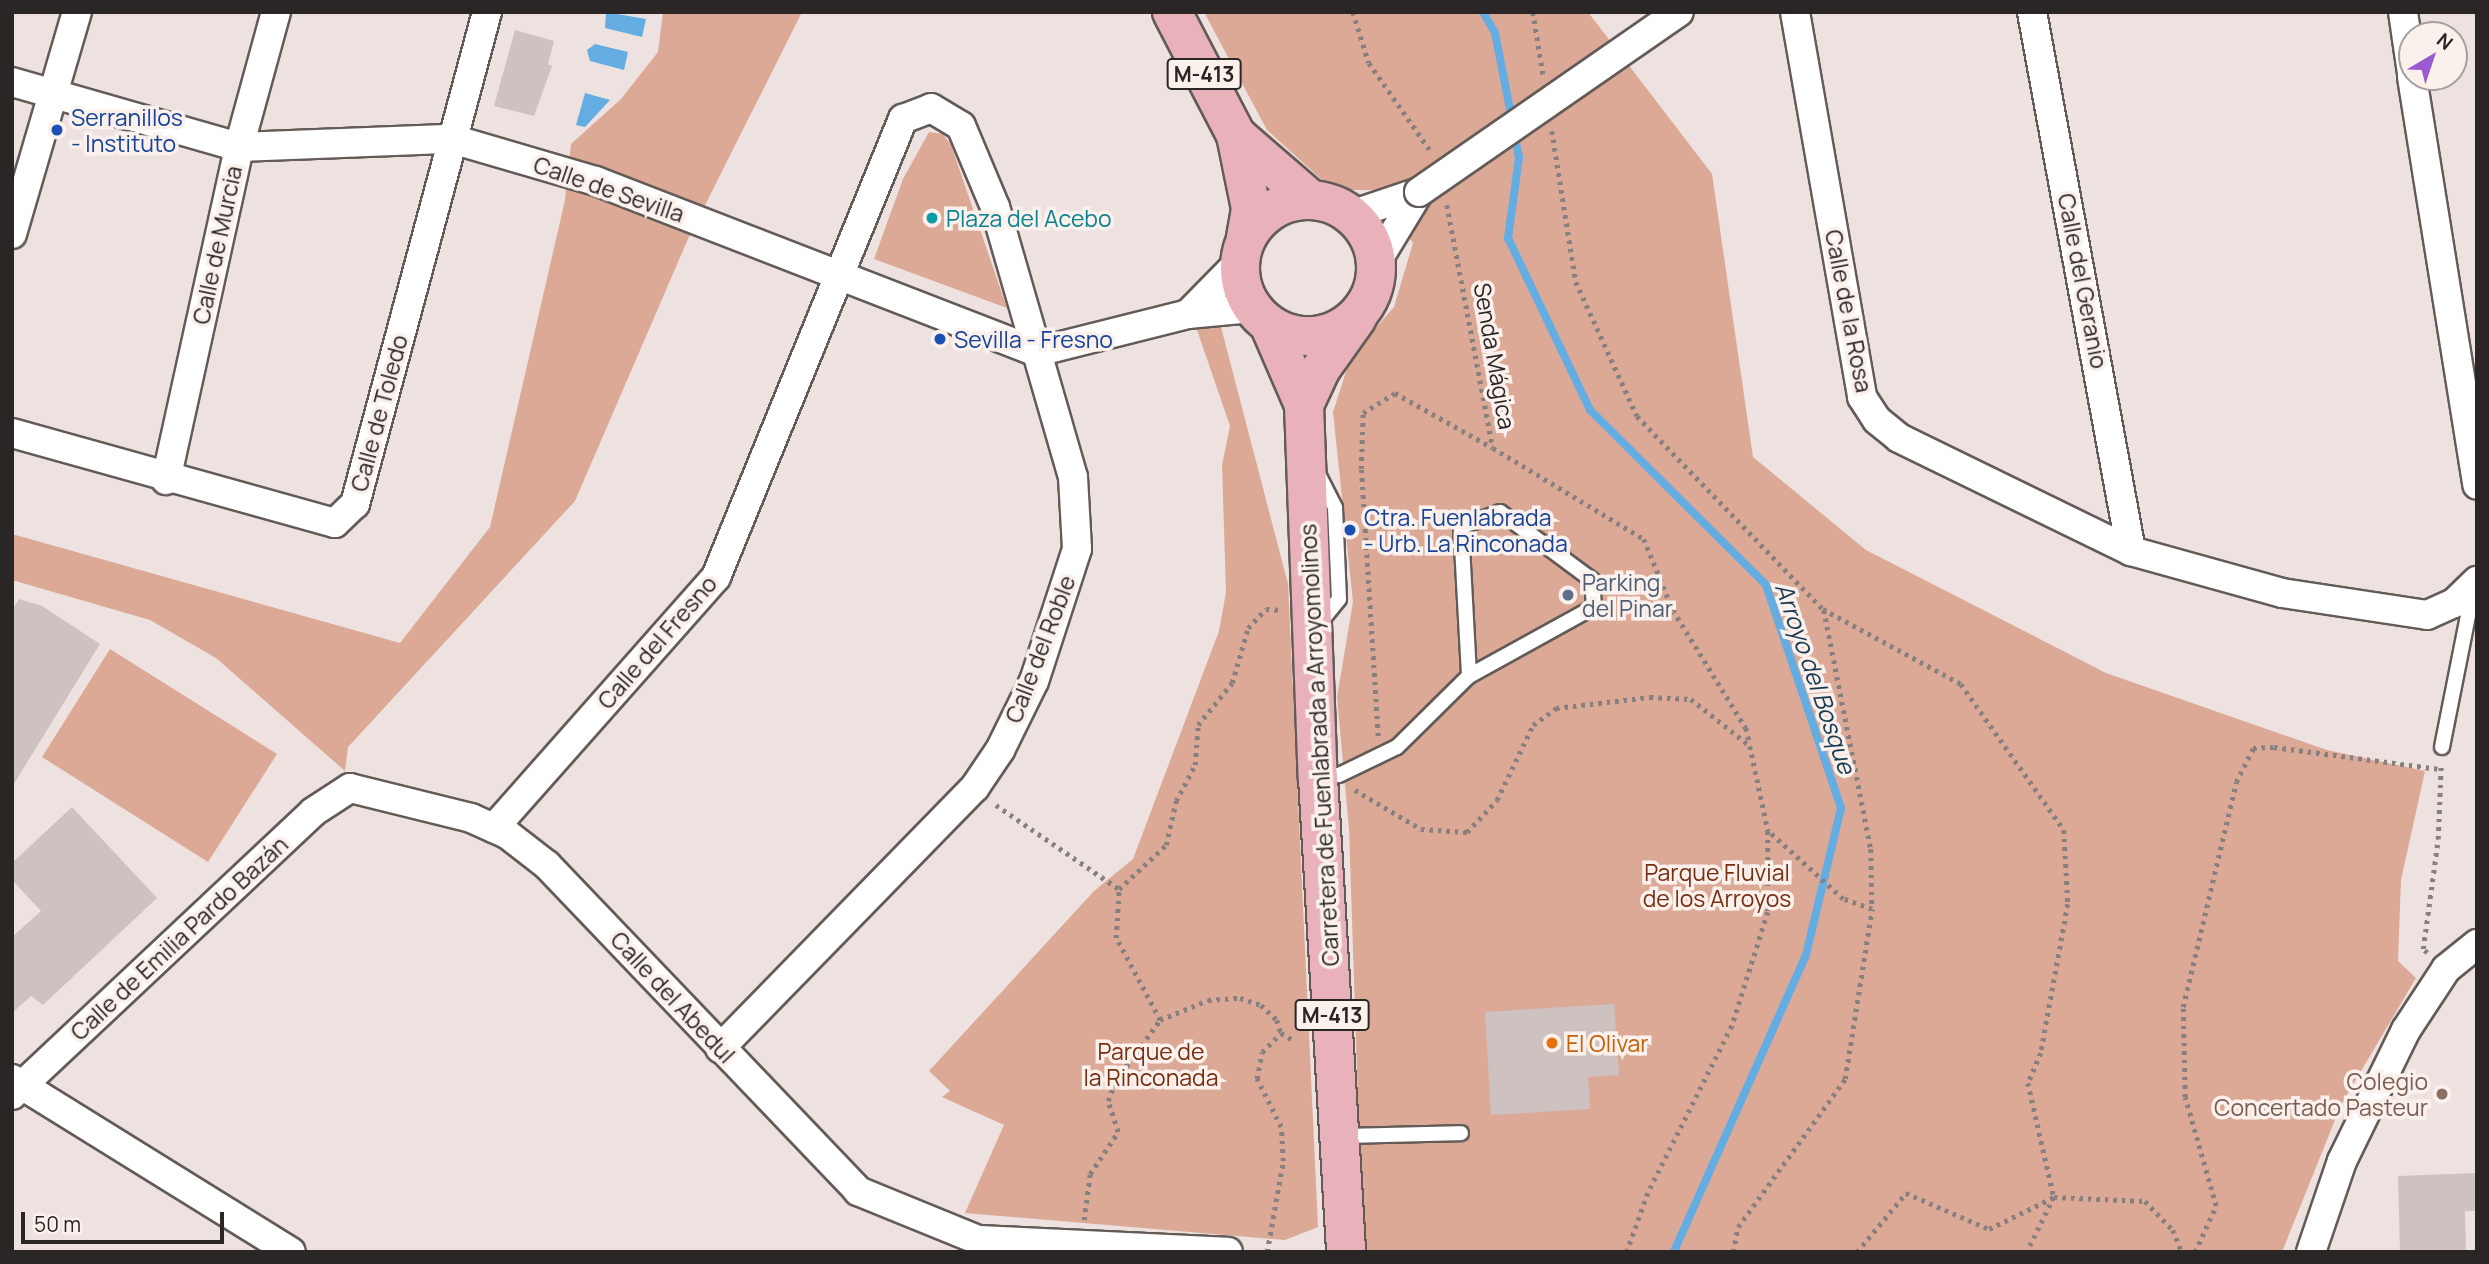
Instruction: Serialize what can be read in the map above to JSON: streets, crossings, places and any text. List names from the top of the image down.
{
  "streets": {
    "main road": ["M-413", "Carretera de Fuenlabrada a Arroyomolinos"],
    "street": [
      "Calle de Sevilla",
      "Calle de Murcia",
      "Calle del Geranio",
      "Calle de la Rosa",
      "Calle de Toledo",
      "Calle del Fresno",
      "Calle del Roble",
      "Calle de Emilia Pardo Bazán",
      "Calle del Abedul"
    ],
    "path": ["Senda Mágica"]
  },
  "crossings": [
    ["M-413", "Carretera de Fuenlabrada a Arroyomolinos"],
    ["Calle de Sevilla", "Calle de Murcia"],
    ["Calle de Sevilla", "Calle de Toledo"],
    ["Calle de Sevilla", "Calle del Fresno"],
    ["Calle de Sevilla", "Calle del Roble"],
    ["Calle de Murcia", "Calle de Toledo"],
    ["Calle del Geranio", "Calle de la Rosa"],
    ["Calle del Fresno", "Calle del Abedul"],
    ["Calle del Roble", "Calle del Abedul"],
    ["Calle de Emilia Pardo Bazán", "Calle del Abedul"]
  ],
  "water": ["Arroyo del Bosque"],
  "parks": ["Parque Fluvial de los Arroyos", "Parque de la Rinconada"],
  "places": [
    "Serranillos - Instituto",
    "Plaza del Acebo",
    "Sevilla - Fresno",
    "Ctra. Fuenlabrada - Urb. La Rinconada",
    "Parking del Pinar",
    "El Olivar",
    "Colegio Concertado Pasteur"
  ],
  "scale_bar": "50 m",
  "north": "top right"
}
